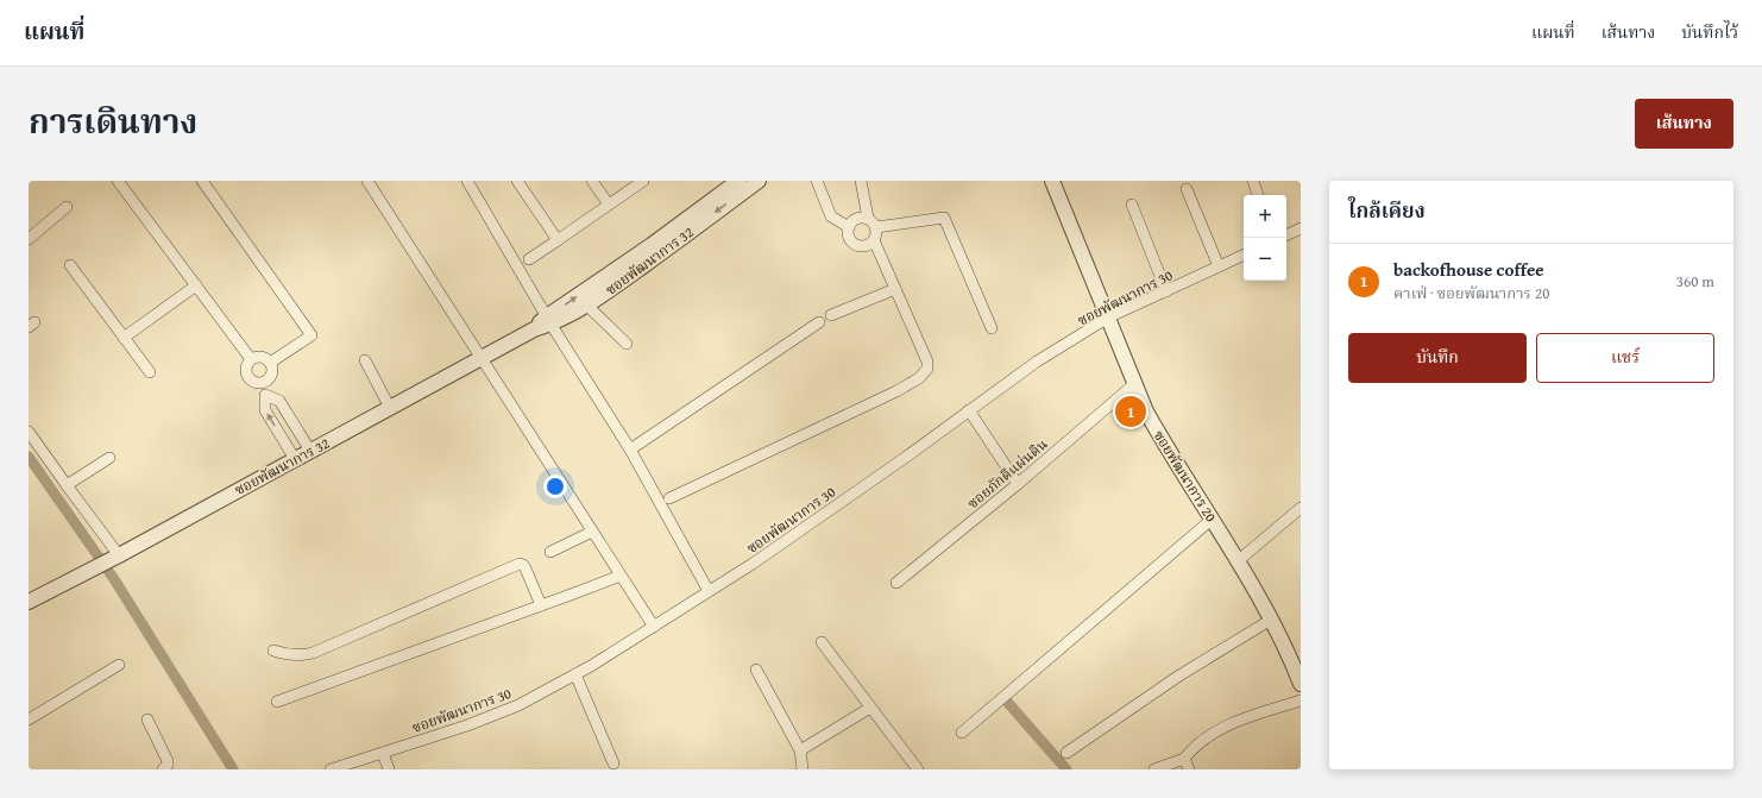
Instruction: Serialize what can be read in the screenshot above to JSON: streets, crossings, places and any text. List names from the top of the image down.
{
  "streets": {
    "street": [
      "ซอยพัฒนาการ 32",
      "ซอยพัฒนาการ 30",
      "ซอยภักดีแผ่นดิน",
      "ซอยพัฒนาการ 20"
    ]
  },
  "crossings": [
    ["ซอยพัฒนาการ 30", "ซอยพัฒนาการ 20"],
    ["ซอยภักดีแผ่นดิน", "ซอยพัฒนาการ 20"]
  ],
  "page": {
    "header": "แผนที่",
    "nav": ["แผนที่", "เส้นทาง", "บันทึกไว้"],
    "title": "การเดินทาง",
    "buttons": [
      "เส้นทาง",
      ["บันทึก", "แชร์"]
    ],
    "heading": "ใกล้เคียง",
    "map_buttons": ["+", "−"],
    "list": [
      {
        "mark": "1",
        "name": "backofhouse coffee",
        "note": "คาเฟ่ · ซอยพัฒนาการ 20",
        "value": "360 m"
      }
    ],
    "pins": "1"
  }
}
